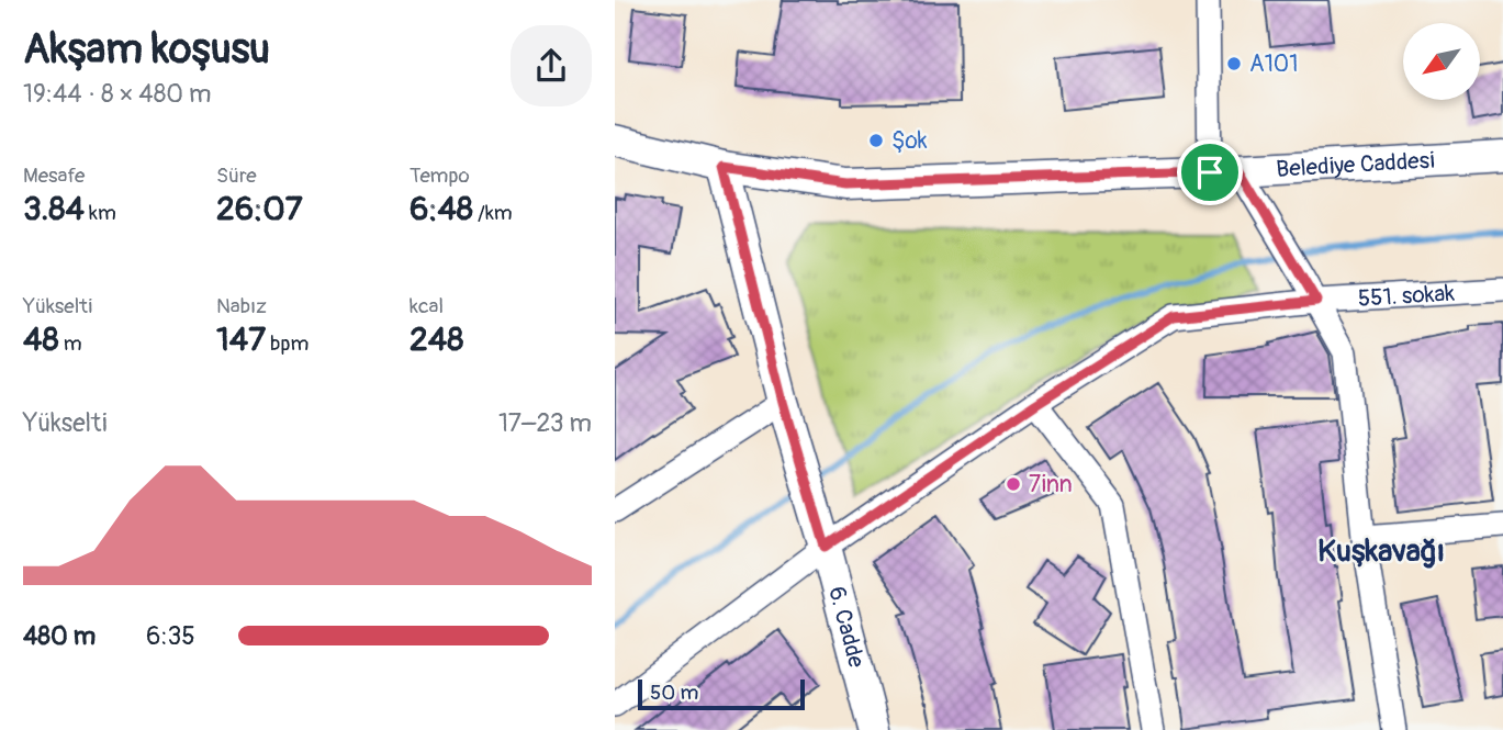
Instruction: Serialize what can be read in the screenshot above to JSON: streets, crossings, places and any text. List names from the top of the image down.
{
  "streets": {
    "main road": ["Belediye Caddesi", "6. Cadde"],
    "street": ["551. sokak"]
  },
  "crossings": [
    ["Belediye Caddesi", "6. Cadde"],
    ["551. sokak", "6. Cadde"]
  ],
  "districts": ["Kuşkavağı"],
  "places": ["A101", "Şok", "7inn"],
  "scale_bar": "50 m",
  "north": "bottom left",
  "page": {
    "heading": ["Akşam koşusu", "19:44 · 8 × 480 m"],
    "stats": [
      ["Mesafe", "3.84 km"],
      ["Süre", "26:07"],
      ["Tempo", "6:48 /km"],
      ["Yükselti", "48 m"],
      ["Nabız", "147 bpm"],
      ["kcal", "248"]
    ],
    "chart": ["Yükselti", "17–23 m"],
    "list": [
      {
        "name": "480 m",
        "note": "6:35"
      }
    ],
    "scale": "50 m"
  }
}
